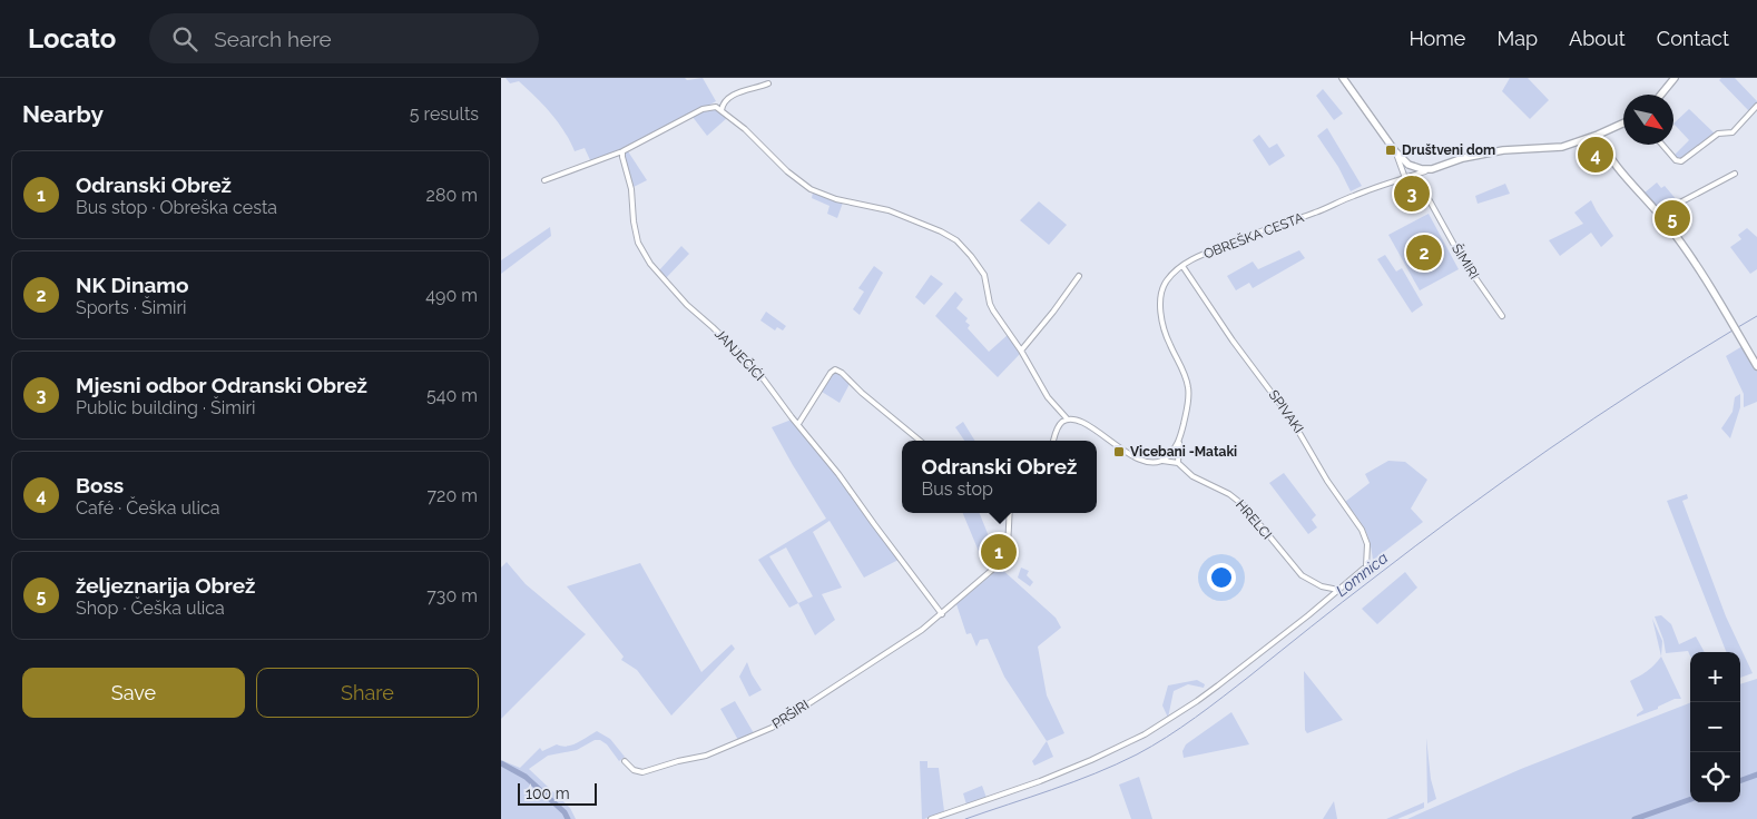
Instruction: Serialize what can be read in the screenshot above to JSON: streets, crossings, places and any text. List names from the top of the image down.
{
  "streets": {
    "main road": ["OBREŠKA CESTA"],
    "street": [
      "ŠIMIRI",
      "JANJEČIĆI",
      "SPIVAKI",
      "HRELCI",
      "PRŠIRI"
    ]
  },
  "crossings": [
    ["OBREŠKA CESTA", "ŠIMIRI"],
    ["OBREŠKA CESTA", "SPIVAKI"],
    ["OBREŠKA CESTA", "HRELCI"],
    ["JANJEČIĆI", "PRŠIRI"],
    ["SPIVAKI", "HRELCI"]
  ],
  "water": ["Lomnica"],
  "places": {
    "transit": ["Društveni dom", "Vicebani -Mataki"]
  },
  "scale_bar": "100 m",
  "north": "bottom right",
  "page": {
    "header": "Locato",
    "search": "Search here",
    "nav": [
      "Home",
      "Map",
      "About",
      "Contact"
    ],
    "heading": ["Nearby", "5 results"],
    "pins": [
      "4",
      "3",
      "5",
      "2",
      "1"
    ],
    "list": [
      {
        "mark": "1",
        "name": "Odranski Obrež",
        "note": "Bus stop · Obreška cesta",
        "value": "280 m"
      },
      {
        "mark": "2",
        "name": "NK Dinamo",
        "note": "Sports · Šimiri",
        "value": "490 m"
      },
      {
        "mark": "3",
        "name": "Mjesni odbor Odranski Obrež",
        "note": "Public building · Šimiri",
        "value": "540 m"
      },
      {
        "mark": "4",
        "name": "Boss",
        "note": "Café · Češka ulica",
        "value": "720 m"
      },
      {
        "mark": "5",
        "name": "željeznarija Obrež",
        "note": "Shop · Češka ulica",
        "value": "730 m"
      }
    ],
    "popup": ["Odranski Obrež", "Bus stop"],
    "buttons": ["Save", "Share"],
    "map_buttons": ["+", "−"],
    "scale": "100 m"
  }
}
